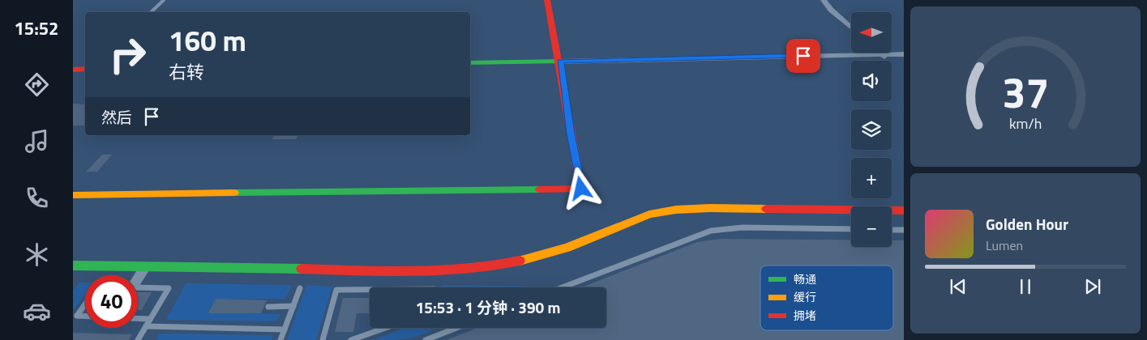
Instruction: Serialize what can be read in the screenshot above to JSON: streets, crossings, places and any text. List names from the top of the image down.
{
  "legend": ["畅通", "缓行", "拥堵"],
  "north": "left",
  "page": {
    "tabs": "15:52",
    "map_buttons": ["+", "−"],
    "turn": ["160 m", "右转"],
    "then": "然后",
    "song": ["Golden Hour", "Lumen"],
    "limit": "40",
    "trip": "15:53 · 1 分钟 · 390 m",
    "gauge": ["37", "km/h"]
  }
}
